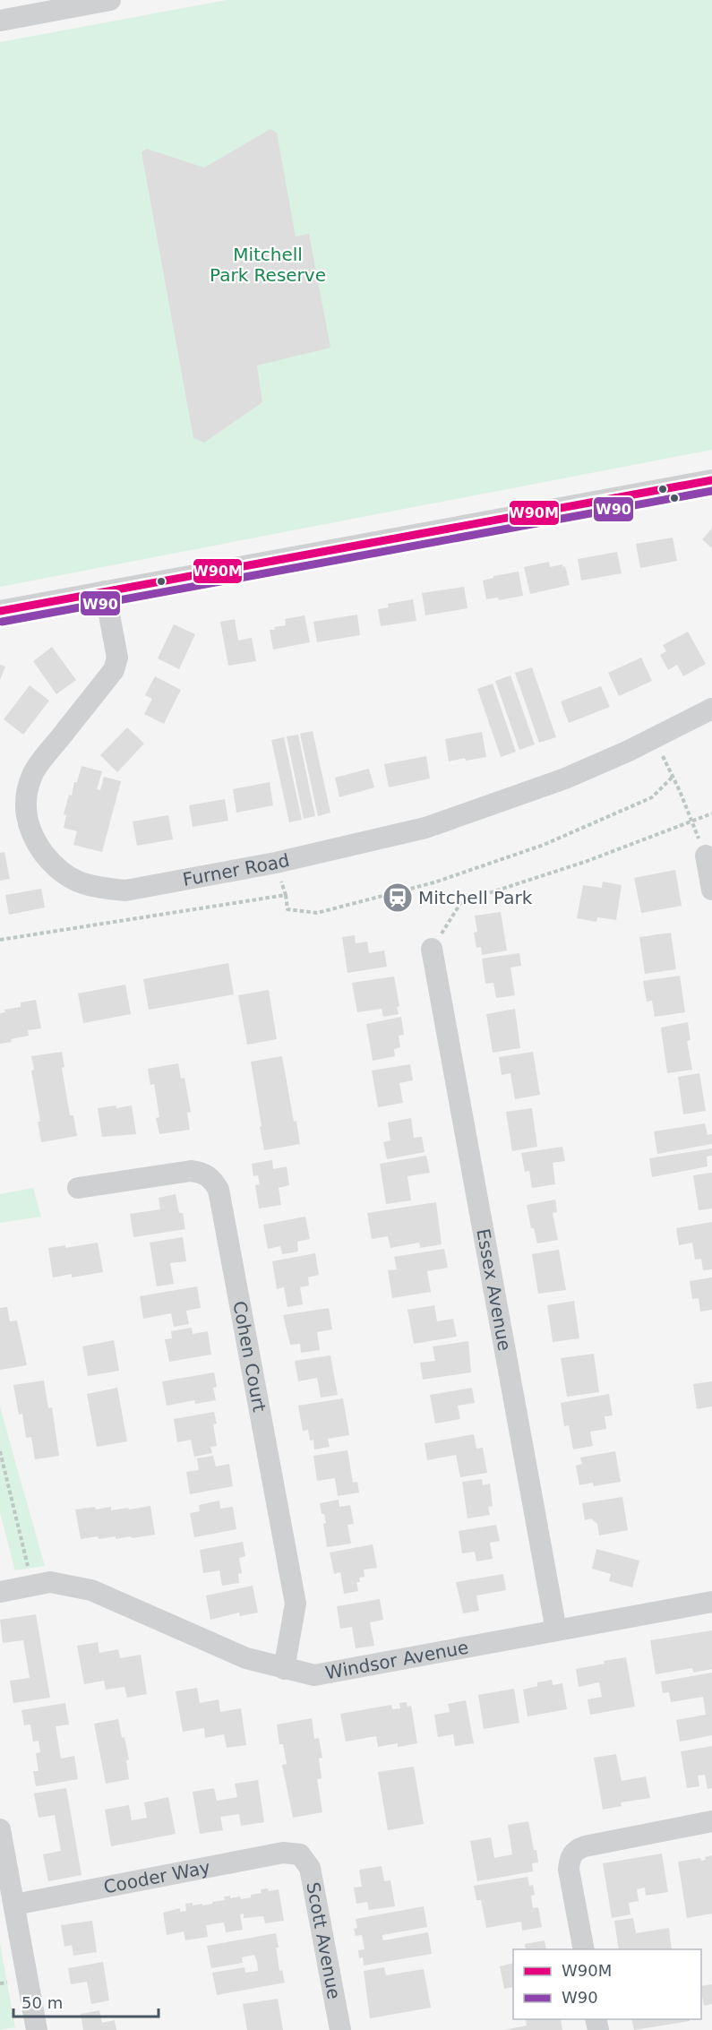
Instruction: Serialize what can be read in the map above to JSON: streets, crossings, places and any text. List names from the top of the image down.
{
  "streets": {
    "street": [
      "Furner Road",
      "Essex Avenue",
      "Cohen Court",
      "Windsor Avenue",
      "Cooder Way",
      "Scott Avenue"
    ]
  },
  "crossings": [
    ["Essex Avenue", "Windsor Avenue"],
    ["Cohen Court", "Windsor Avenue"],
    ["Cooder Way", "Scott Avenue"]
  ],
  "parks": ["Mitchell Park Reserve"],
  "places": {
    "station": ["Mitchell Park"]
  },
  "lines": ["transit line W90M", "transit line W90"],
  "legend": ["W90M", "W90"],
  "scale_bar": "50 m"
}
